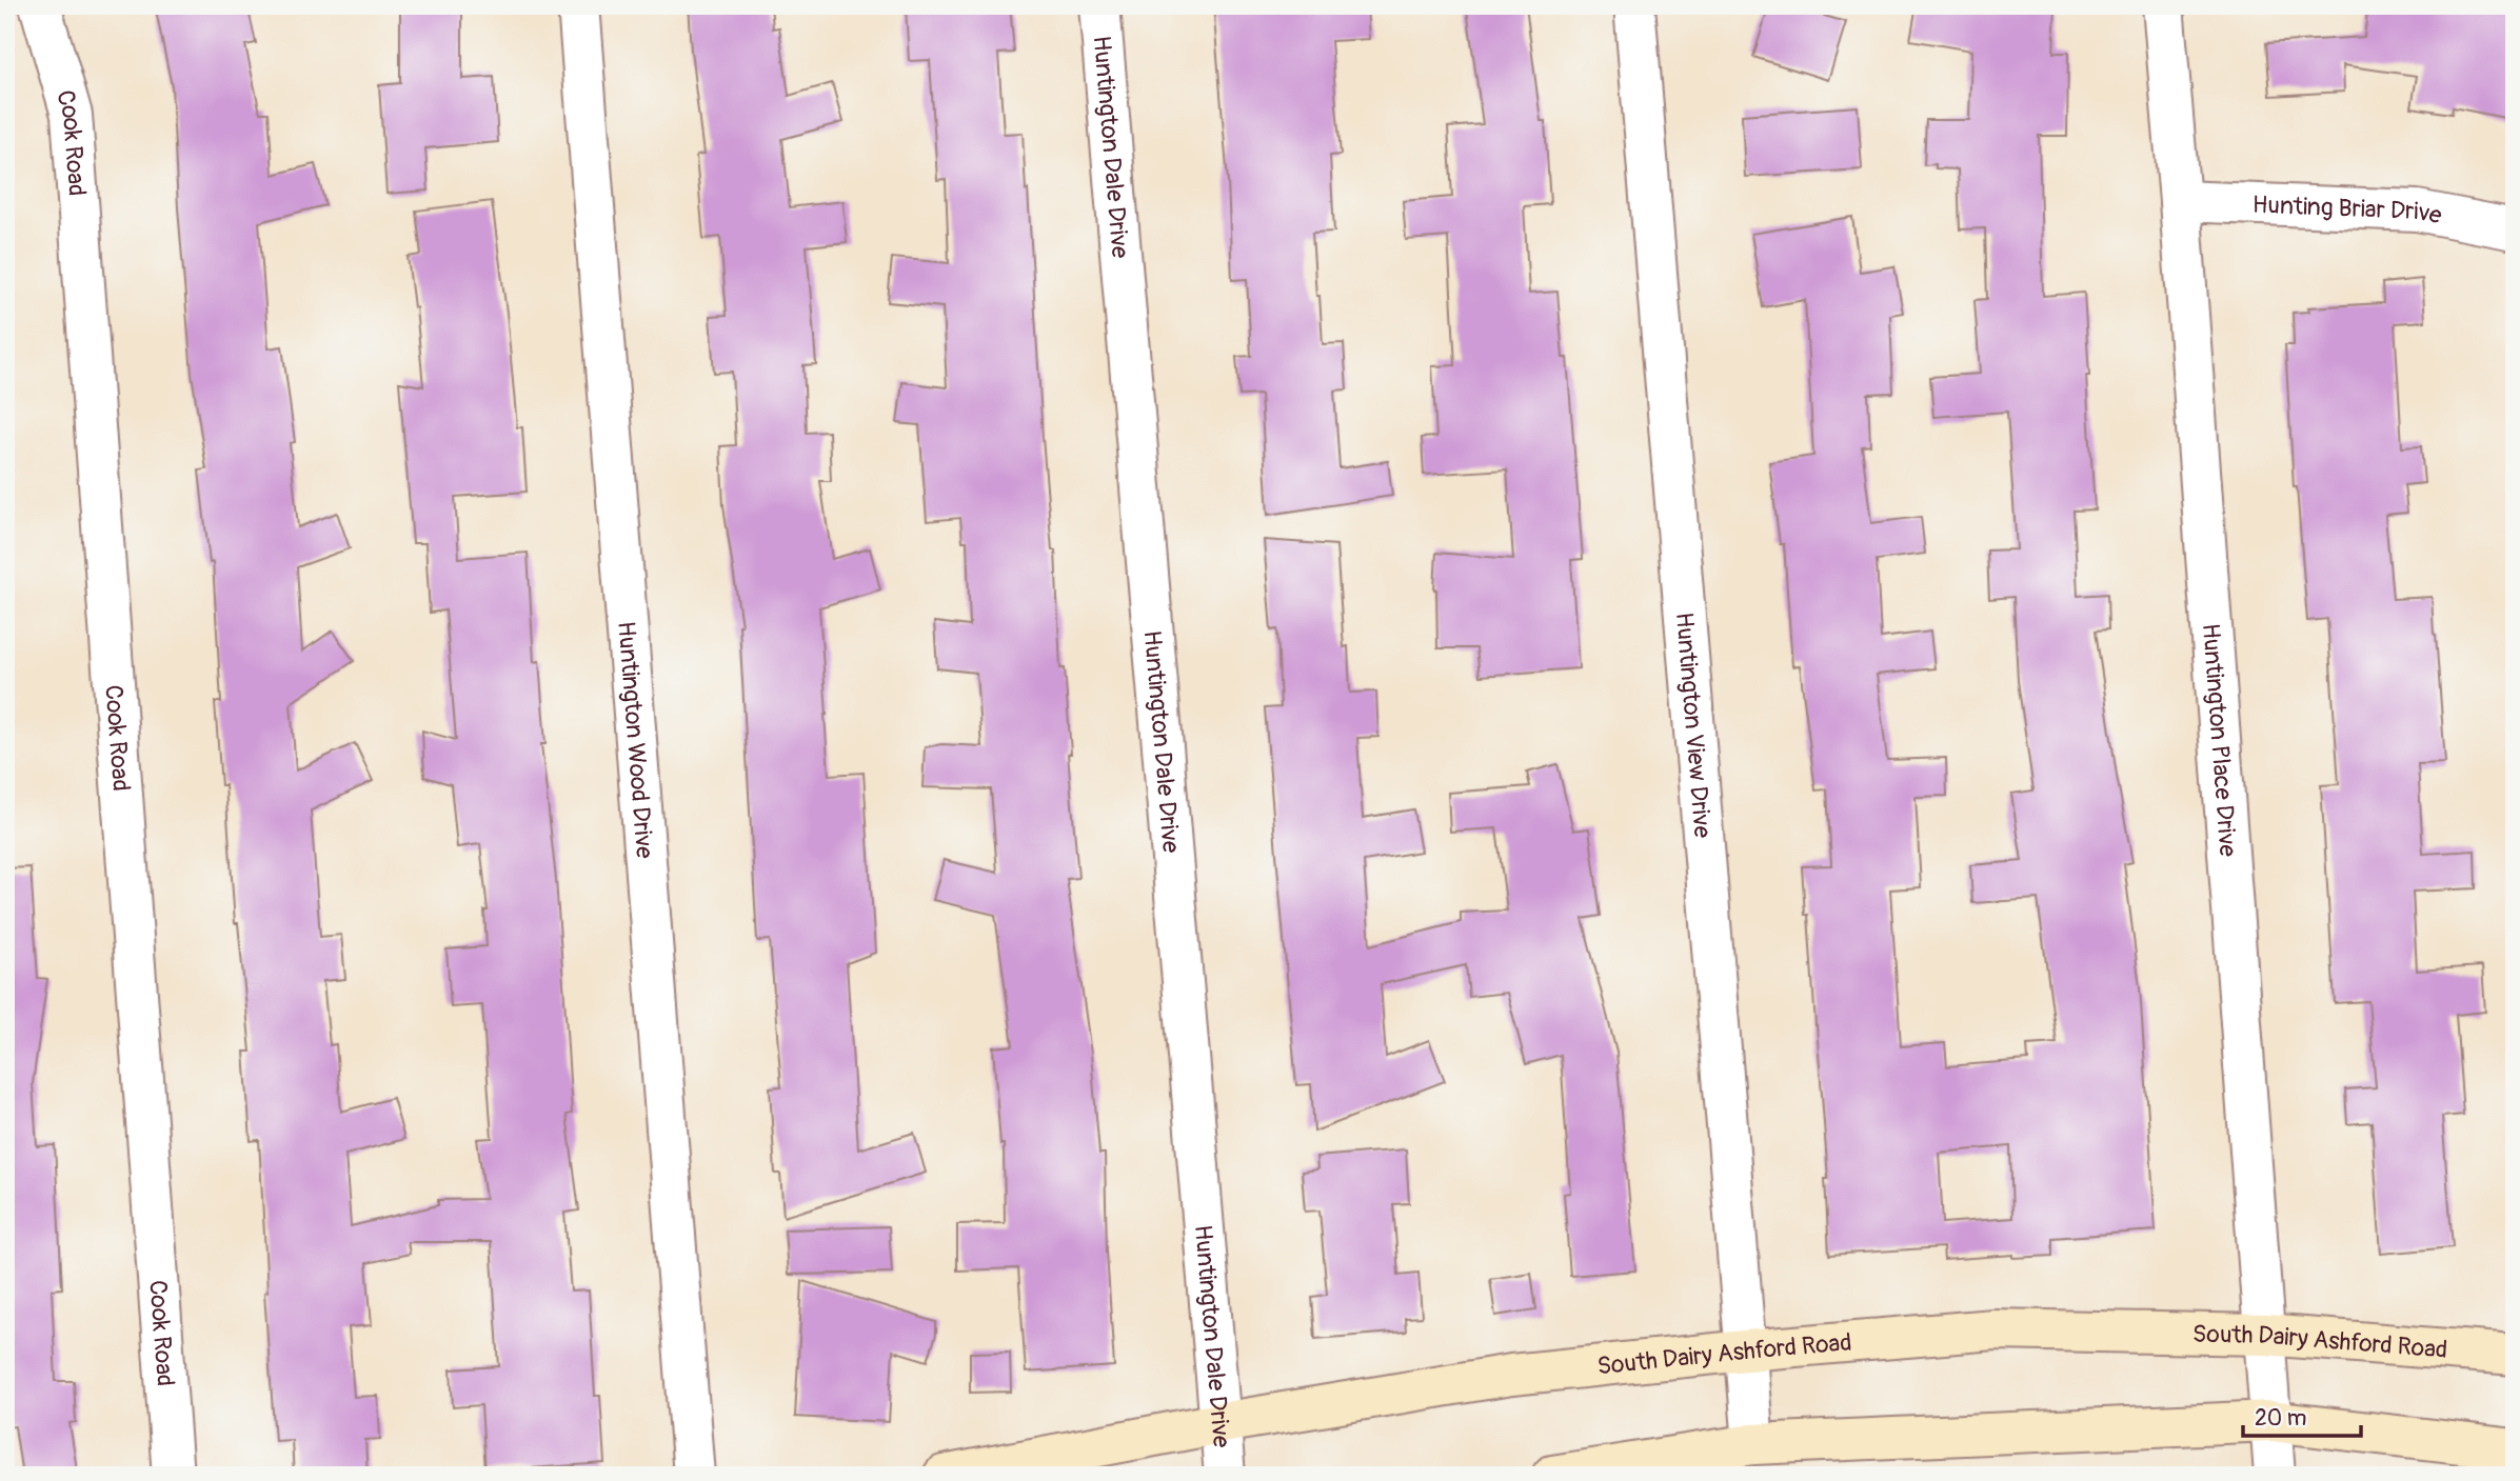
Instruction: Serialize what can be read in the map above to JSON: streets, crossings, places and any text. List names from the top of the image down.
{
  "streets": {
    "main road": ["South Dairy Ashford Road"],
    "street": [
      "Cook Road",
      "Huntington Dale Drive",
      "Hunting Briar Drive",
      "Huntington View Drive",
      "Huntington Place Drive",
      "Huntington Wood Drive"
    ]
  },
  "crossings": [
    ["Huntington Dale Drive", "South Dairy Ashford Road"],
    ["Hunting Briar Drive", "Huntington Place Drive"],
    ["Huntington View Drive", "South Dairy Ashford Road"],
    ["Huntington Place Drive", "South Dairy Ashford Road"]
  ],
  "scale_bar": "20 m"
}
